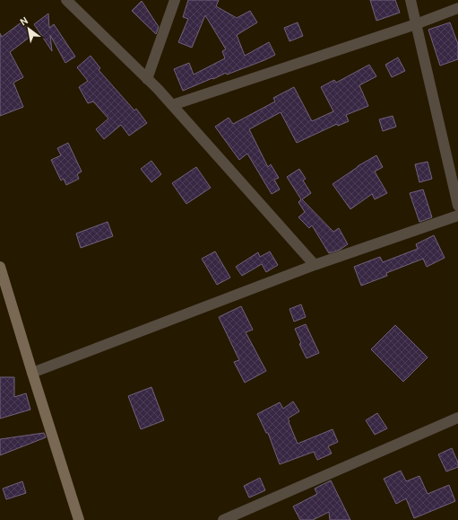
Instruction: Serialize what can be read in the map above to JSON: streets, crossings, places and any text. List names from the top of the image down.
{
  "north": "top left"
}
